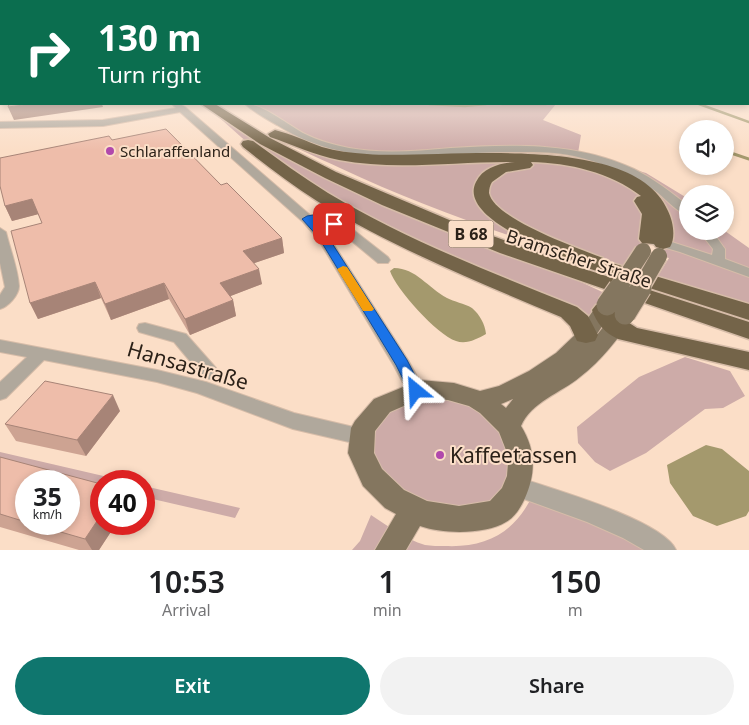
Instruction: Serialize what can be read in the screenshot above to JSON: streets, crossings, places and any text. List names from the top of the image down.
{
  "streets": {
    "highway": ["B 68", "Bramscher Straße"],
    "street": ["Hansastraße"]
  },
  "places": ["Schlaraffenland", "Kaffeetassen"],
  "page": {
    "turn": ["130 m", "Turn right"],
    "speed": "35 km/h",
    "limit": "40",
    "eta": [
      "10:53",
      "Arrival",
      "1",
      "min",
      "150",
      "m"
    ],
    "buttons": ["Exit", "Share"]
  }
}
